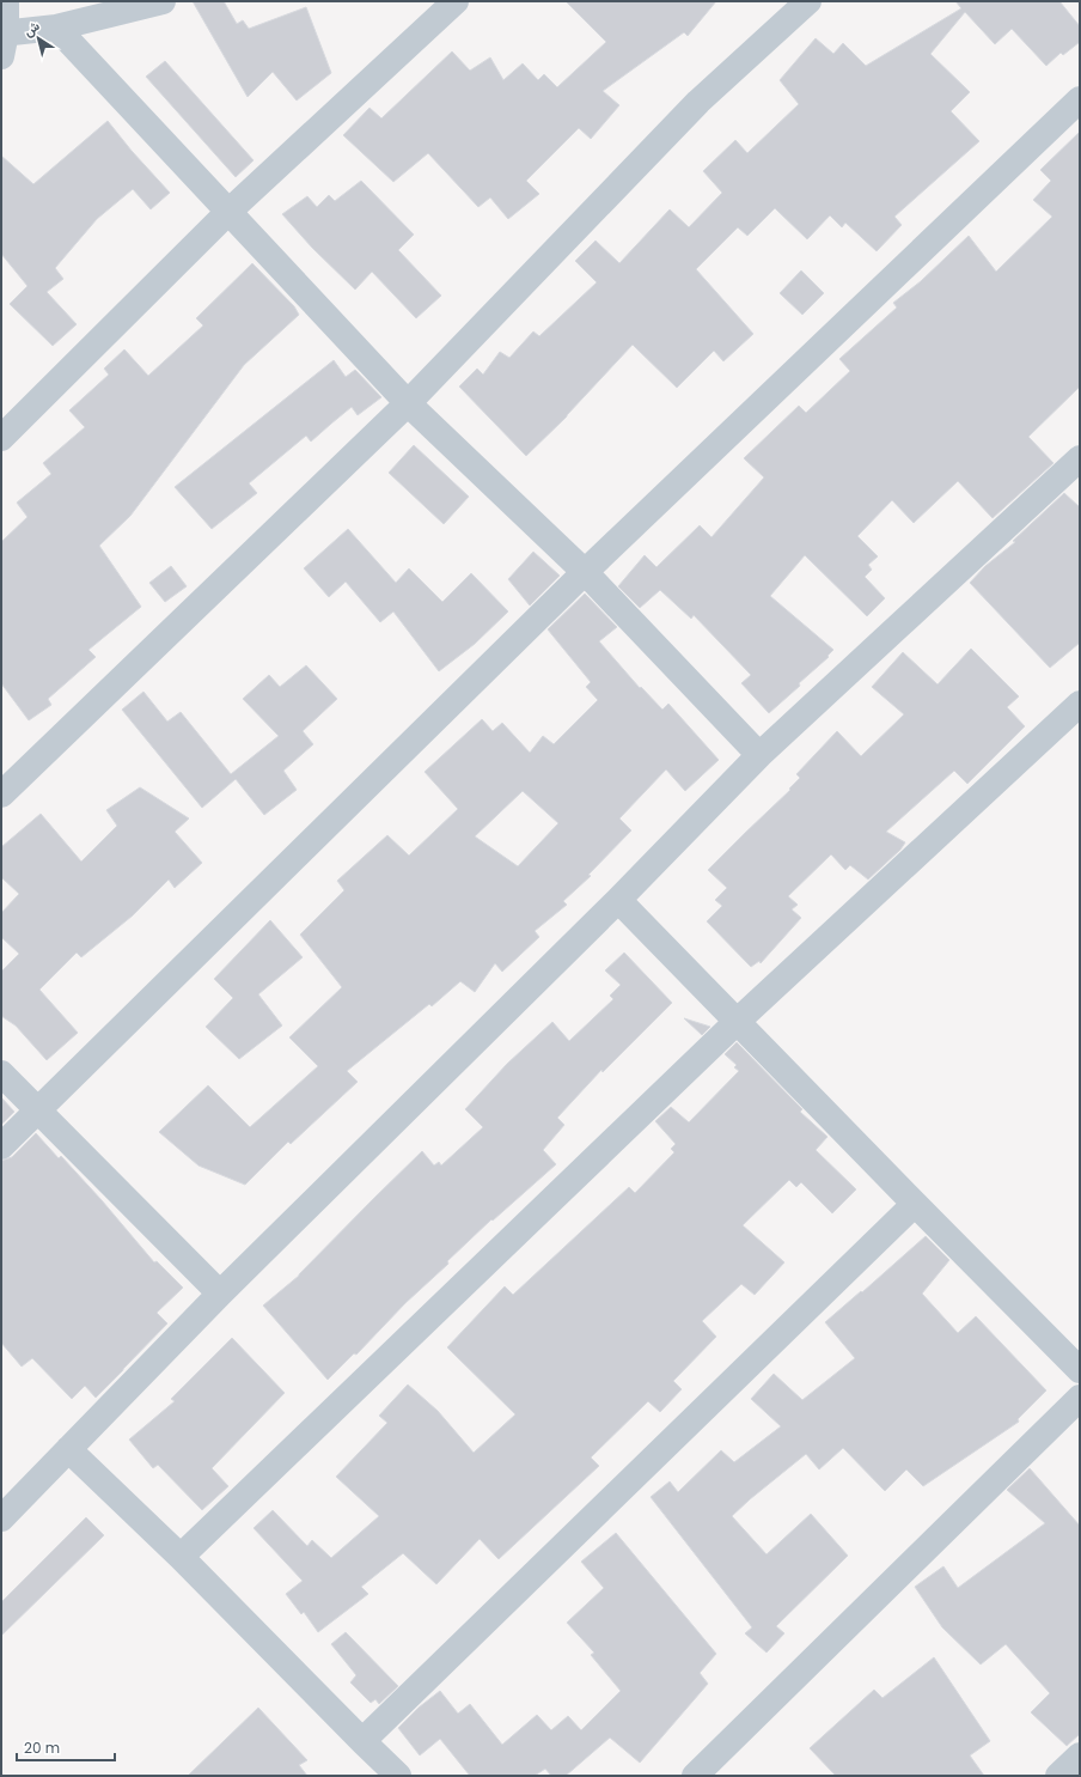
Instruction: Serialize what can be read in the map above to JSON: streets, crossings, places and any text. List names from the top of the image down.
{
  "scale_bar": "20 m",
  "north": "top left"
}
